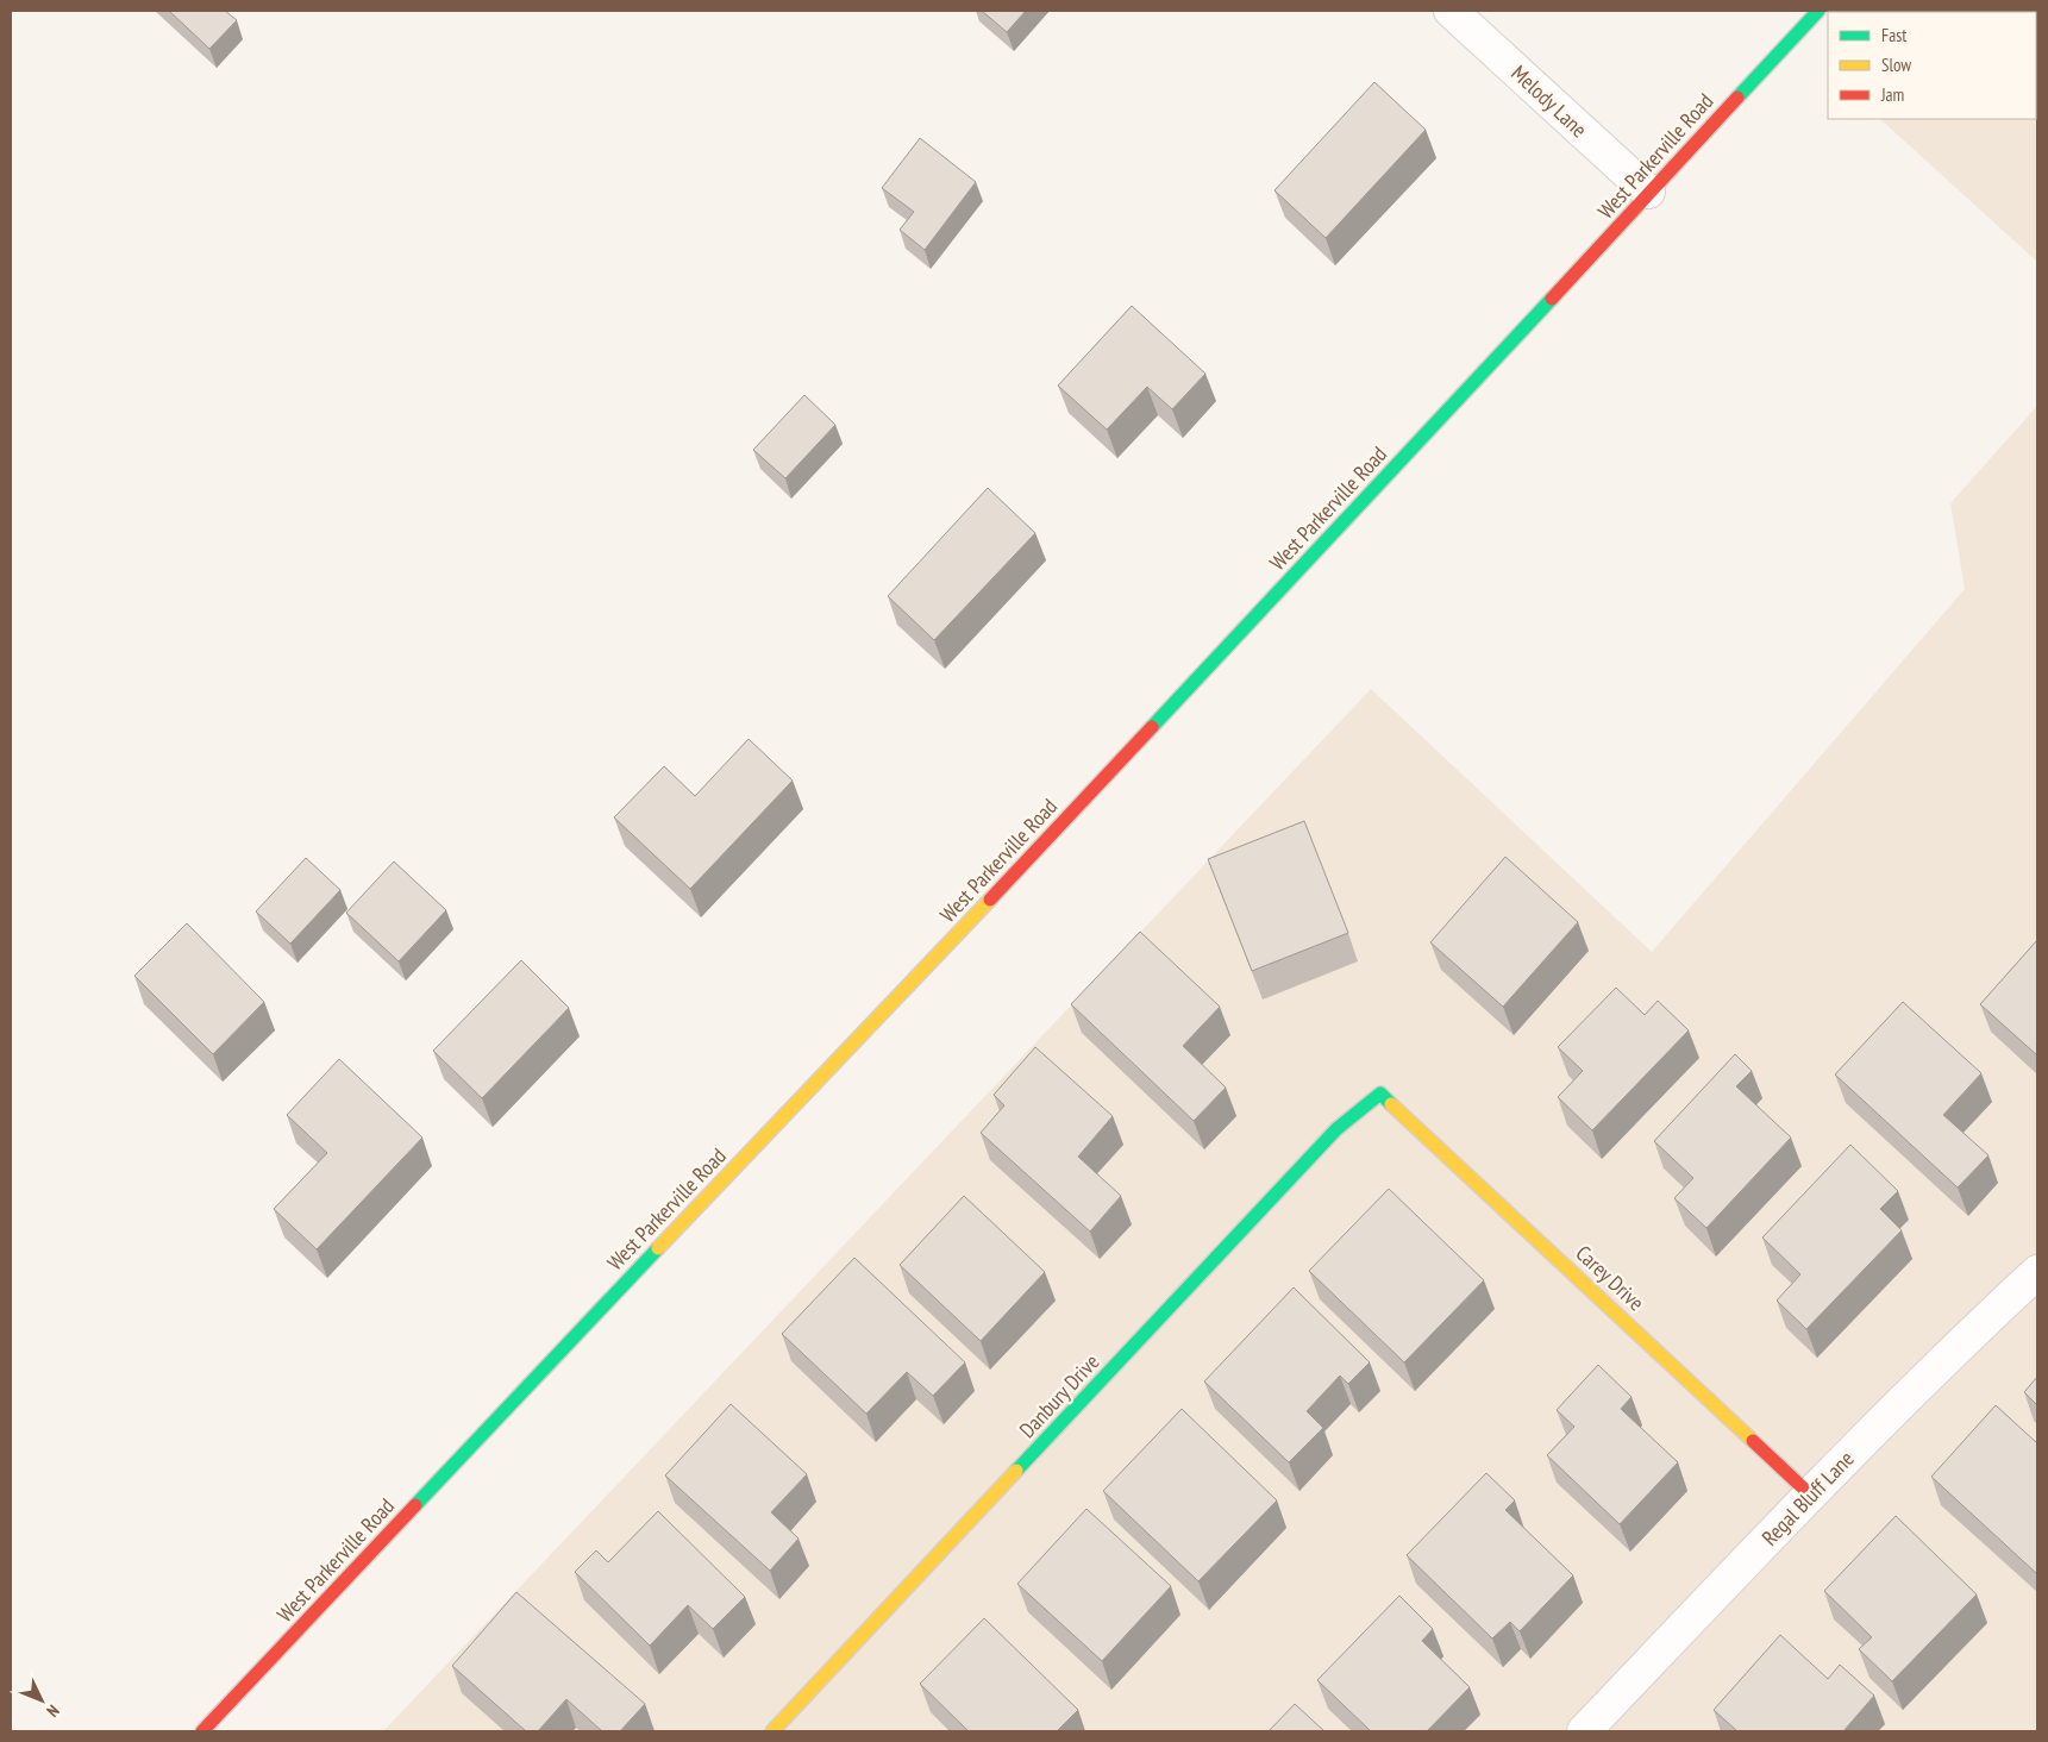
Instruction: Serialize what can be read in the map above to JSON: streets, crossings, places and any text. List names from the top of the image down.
{
  "streets": {
    "main road": ["West Parkerville Road", "Carey Drive", "Danbury Drive"],
    "street": ["Melody Lane", "Regal Bluff Lane"]
  },
  "crossings": [
    ["Melody Lane", "West Parkerville Road"],
    ["Carey Drive", "Danbury Drive"],
    ["Carey Drive", "Regal Bluff Lane"]
  ],
  "legend": ["Fast", "Slow", "Jam"],
  "north": "bottom right"
}
